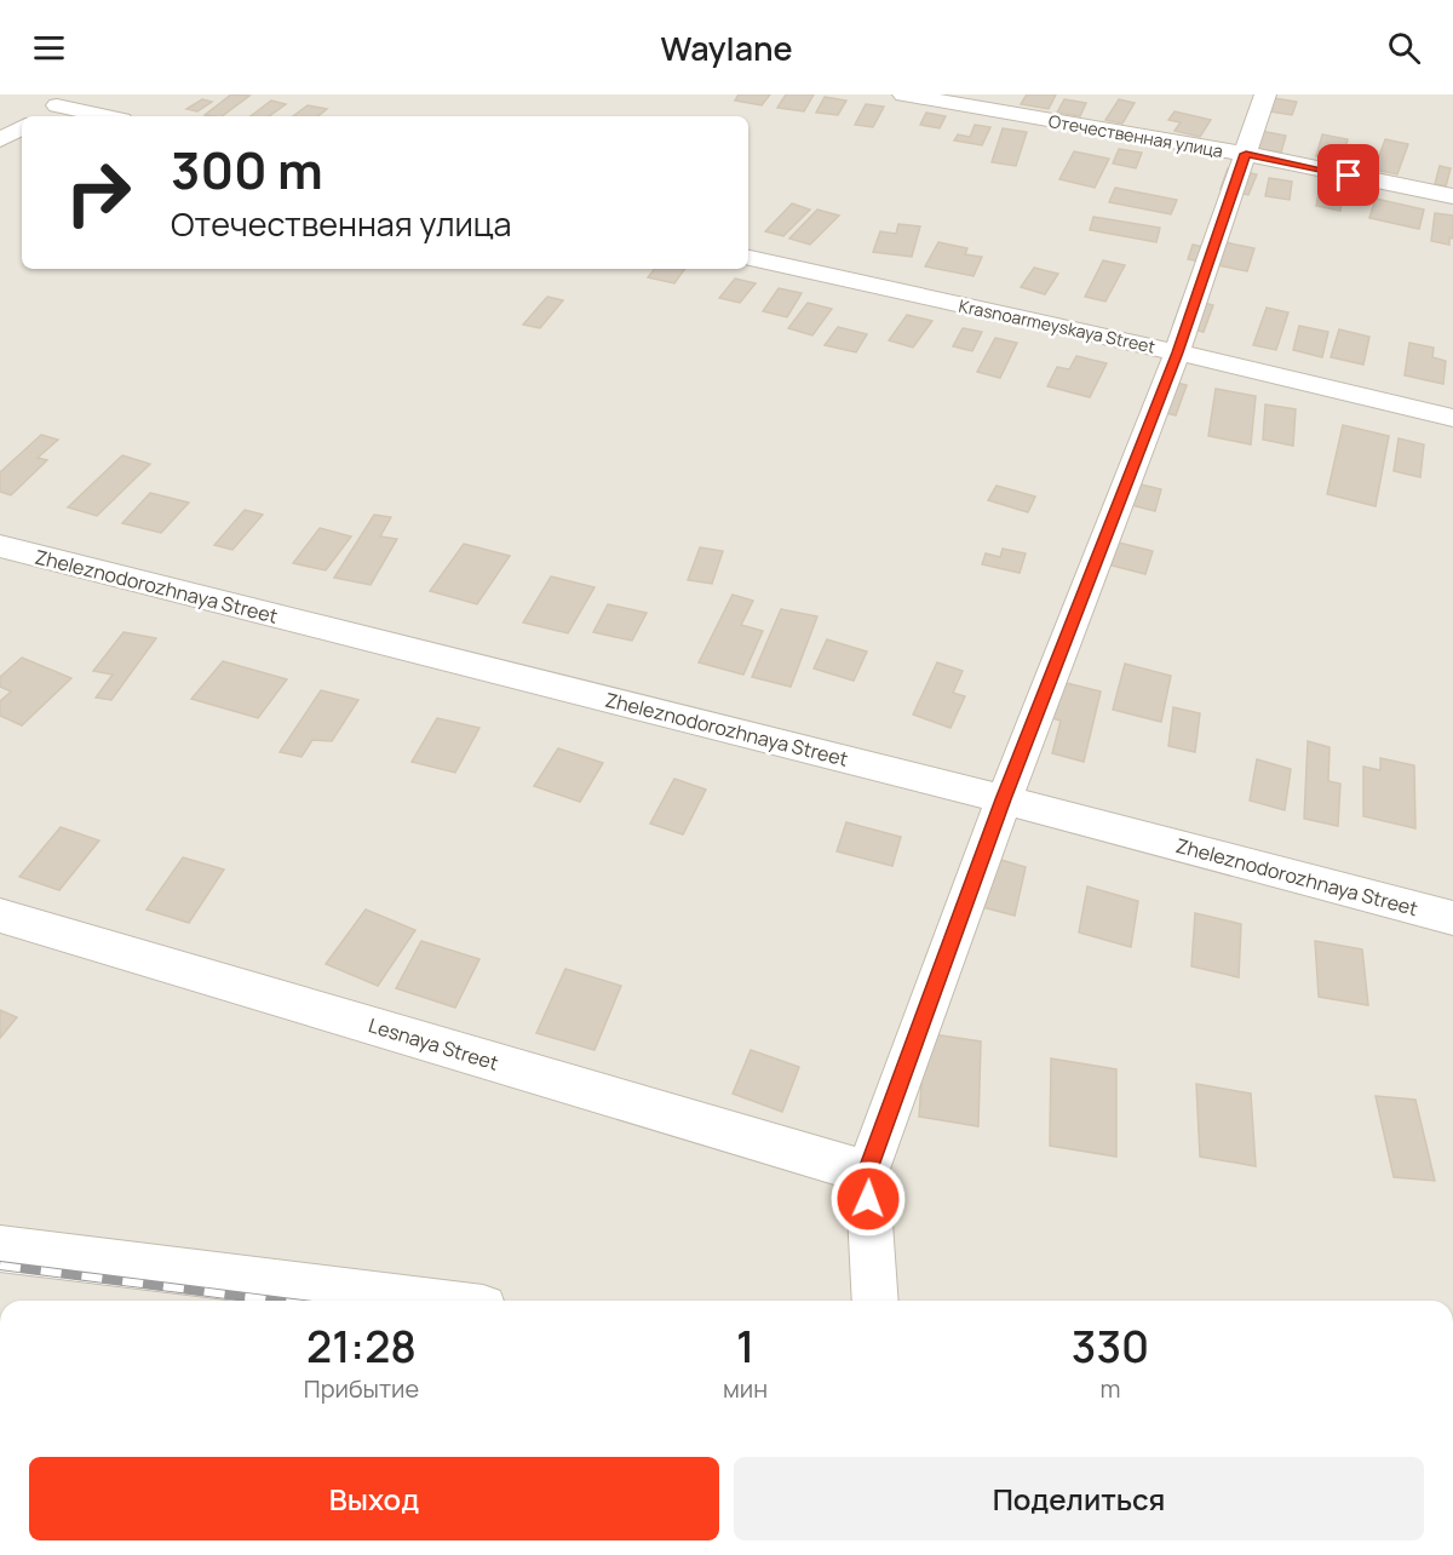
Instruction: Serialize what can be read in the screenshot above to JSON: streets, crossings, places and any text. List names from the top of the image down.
{
  "streets": {
    "street": [
      "Отечественная улица",
      "Krasnoarmeyskaya Street",
      "Zheleznodorozhnaya Street",
      "Lesnaya Street"
    ]
  },
  "page": {
    "header": "Waylane",
    "turn": ["300 m", "Отечественная улица"],
    "eta": [
      "21:28",
      "Прибытие",
      "1",
      "мин",
      "330",
      "m"
    ],
    "buttons": ["Выход", "Поделиться"]
  }
}
